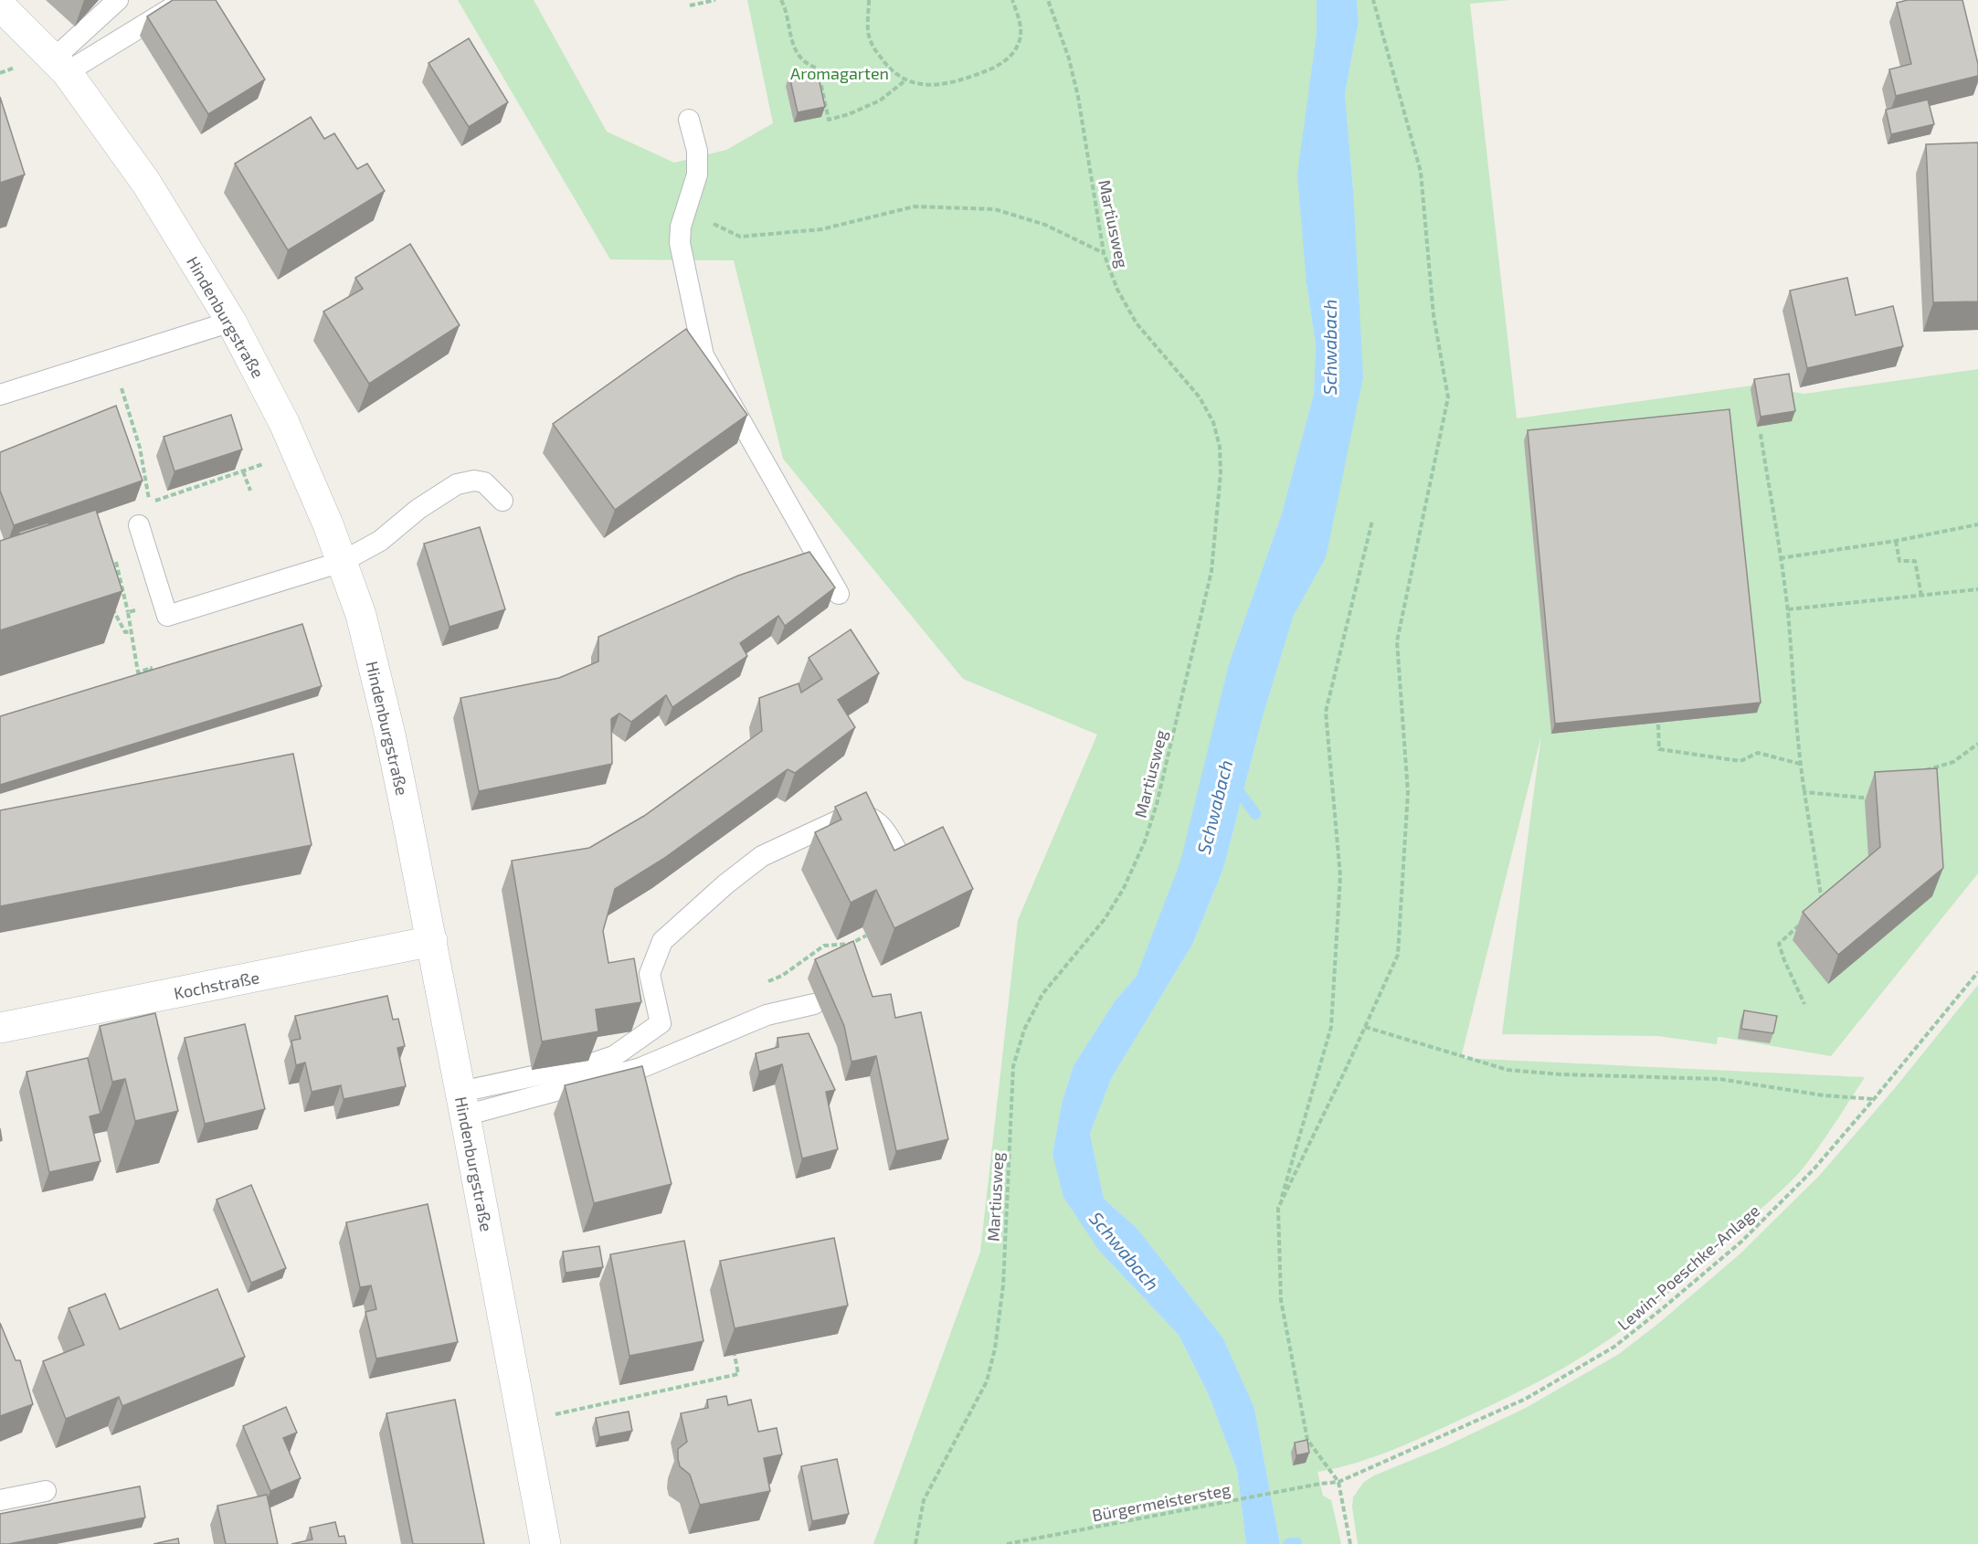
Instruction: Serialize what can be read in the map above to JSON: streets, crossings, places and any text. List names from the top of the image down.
{
  "streets": {
    "street": ["Hindenburgstraße", "Kochstraße"],
    "path": ["Martiusweg", "Lewin-Poeschke-Anlage", "Bürgermeistersteg"]
  },
  "crossings": [
    ["Hindenburgstraße", "Kochstraße"],
    ["Lewin-Poeschke-Anlage", "Bürgermeistersteg"]
  ],
  "water": ["Schwabach"],
  "parks": ["Aromagarten"]
}
